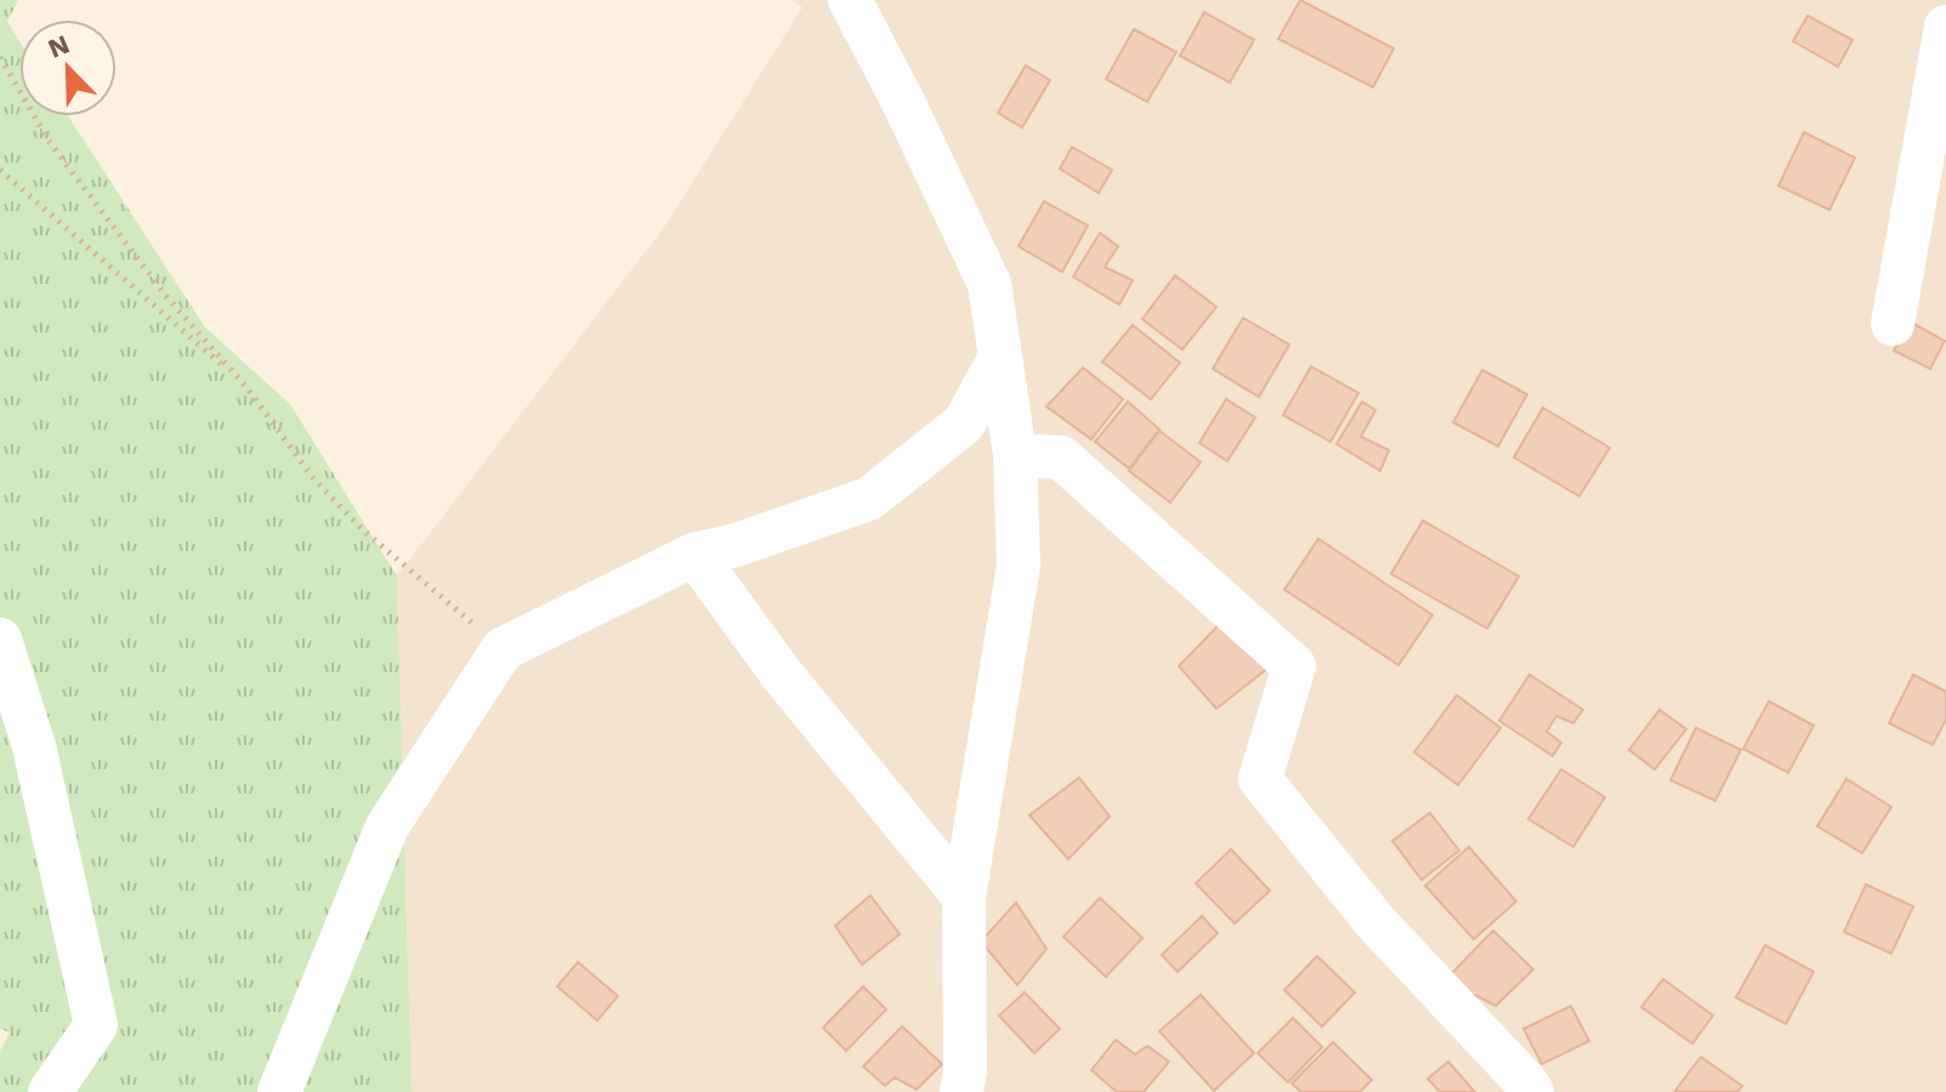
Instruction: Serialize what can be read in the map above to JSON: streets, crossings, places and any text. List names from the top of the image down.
{
  "north": "top left"
}
